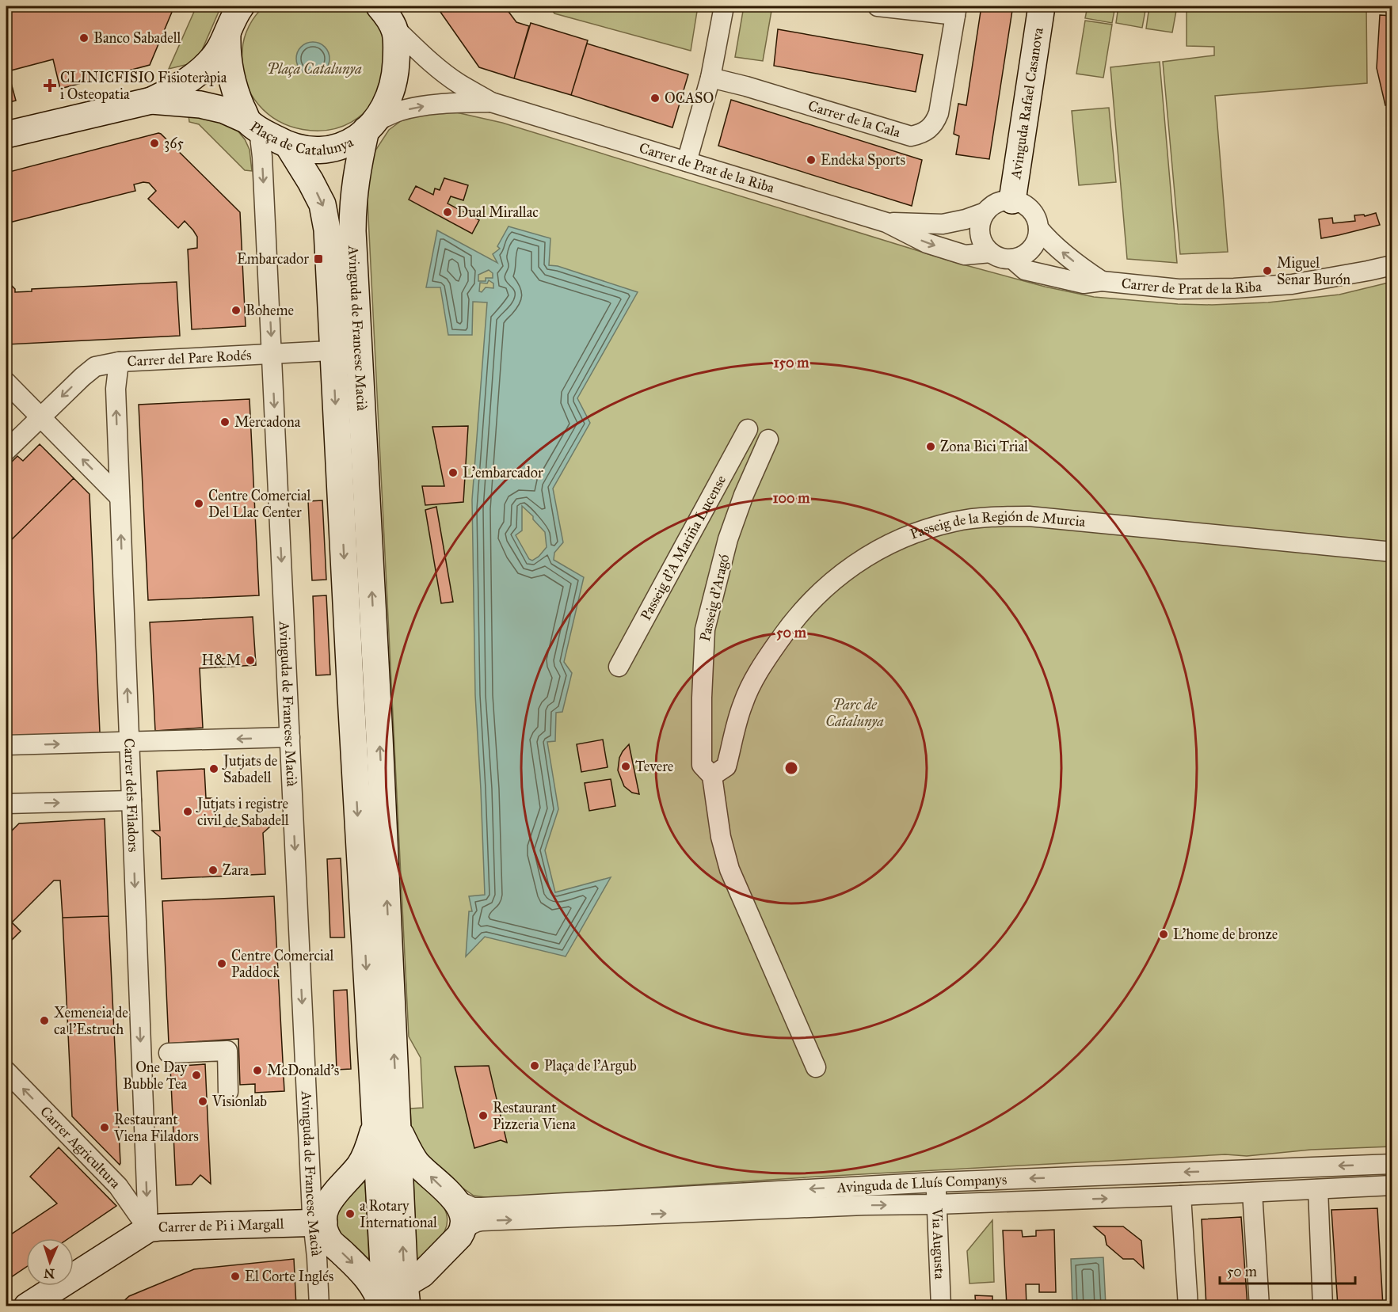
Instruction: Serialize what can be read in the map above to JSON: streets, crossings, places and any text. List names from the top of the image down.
{
  "streets": {
    "main road": [
      "Avinguda Rafael Casanova",
      "Plaça de Catalunya",
      "Avinguda de Francesc Macià",
      "Carrer de Pi i Margall"
    ],
    "street": [
      "Carrer de la Cala",
      "Carrer de Prat de la Riba",
      "Carrer del Pare Rodés",
      "Passeig de la Región de Murcia",
      "Passeig d'A Mariña Lucense",
      "Passeig d'Aragó",
      "Carrer dels Filadors",
      "Carrer Agricultura",
      "Avinguda de Lluís Companys",
      "Via Augusta"
    ]
  },
  "crossings": [
    ["Avinguda Rafael Casanova", "Carrer de Prat de la Riba"],
    ["Plaça de Catalunya", "Avinguda de Francesc Macià"],
    ["Avinguda de Francesc Macià", "Carrer del Pare Rodés"],
    ["Avinguda de Francesc Macià", "Avinguda de Lluís Companys"],
    ["Avinguda de Francesc Macià", "Carrer de Pi i Margall"],
    ["Carrer del Pare Rodés", "Carrer dels Filadors"],
    ["Passeig de la Región de Murcia", "Passeig d'Aragó"],
    ["Carrer dels Filadors", "Carrer Agricultura"],
    ["Carrer dels Filadors", "Carrer de Pi i Margall"],
    ["Carrer Agricultura", "Carrer de Pi i Margall"],
    ["Avinguda de Lluís Companys", "Via Augusta"]
  ],
  "one_way": ["Carrer Agricultura"],
  "parks": ["Plaça Catalunya", "Parc de Catalunya"],
  "places": {
    "other": [
      "Banco Sabadell",
      "OCASO",
      "365",
      "Endeka Sports",
      "Dual Mirallac",
      "Miguel Senar Burón",
      "Boheme",
      "Mercadona",
      "Zona Bici Trial",
      "L'embarcador",
      "Centre Comercial Del Llac Center",
      "H&M",
      "Tevere",
      "Jutjats de Sabadell",
      "Jutjats i registre civil de Sabadell",
      "Zara",
      "L'home de bronze",
      "Centre Comercial Paddock",
      "Xemeneia de ca l'Estruch",
      "Plaça de l'Argub",
      "McDonald's",
      "One Day Bubble Tea",
      "Visionlab",
      "Restaurant Pizzeria Viena",
      "Restaurant Viena Filadors",
      "a Rotary International",
      "El Corte Inglés"
    ],
    "health": ["CLINICFISIO Fisioteràpia i Osteopatia"],
    "transit": ["Embarcador"]
  },
  "scale_bar": "50 m",
  "north": "bottom",
  "rings": ["150 m", "100 m", "50 m"]
}
